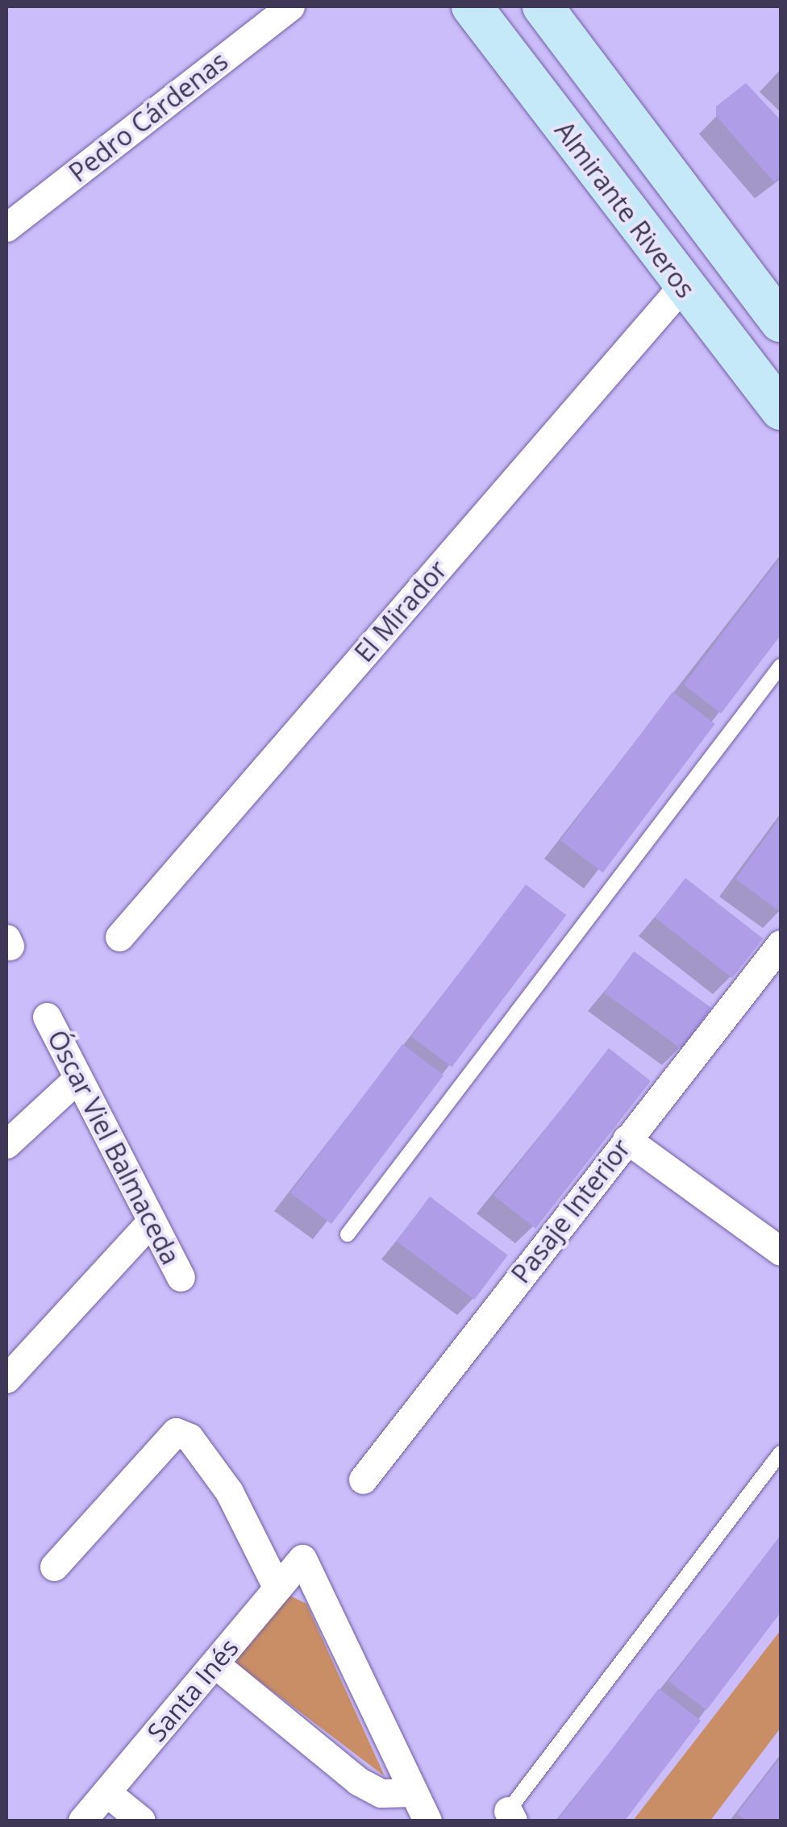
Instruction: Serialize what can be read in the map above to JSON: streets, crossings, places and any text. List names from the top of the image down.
{
  "streets": {
    "main road": ["Almirante Riveros"],
    "street": [
      "Pedro Cárdenas",
      "El Mirador",
      "Óscar Viel Balmaceda",
      "Pasaje Interior",
      "Santa Inés"
    ]
  },
  "crossings": [
    ["Almirante Riveros", "El Mirador"]
  ]
}
